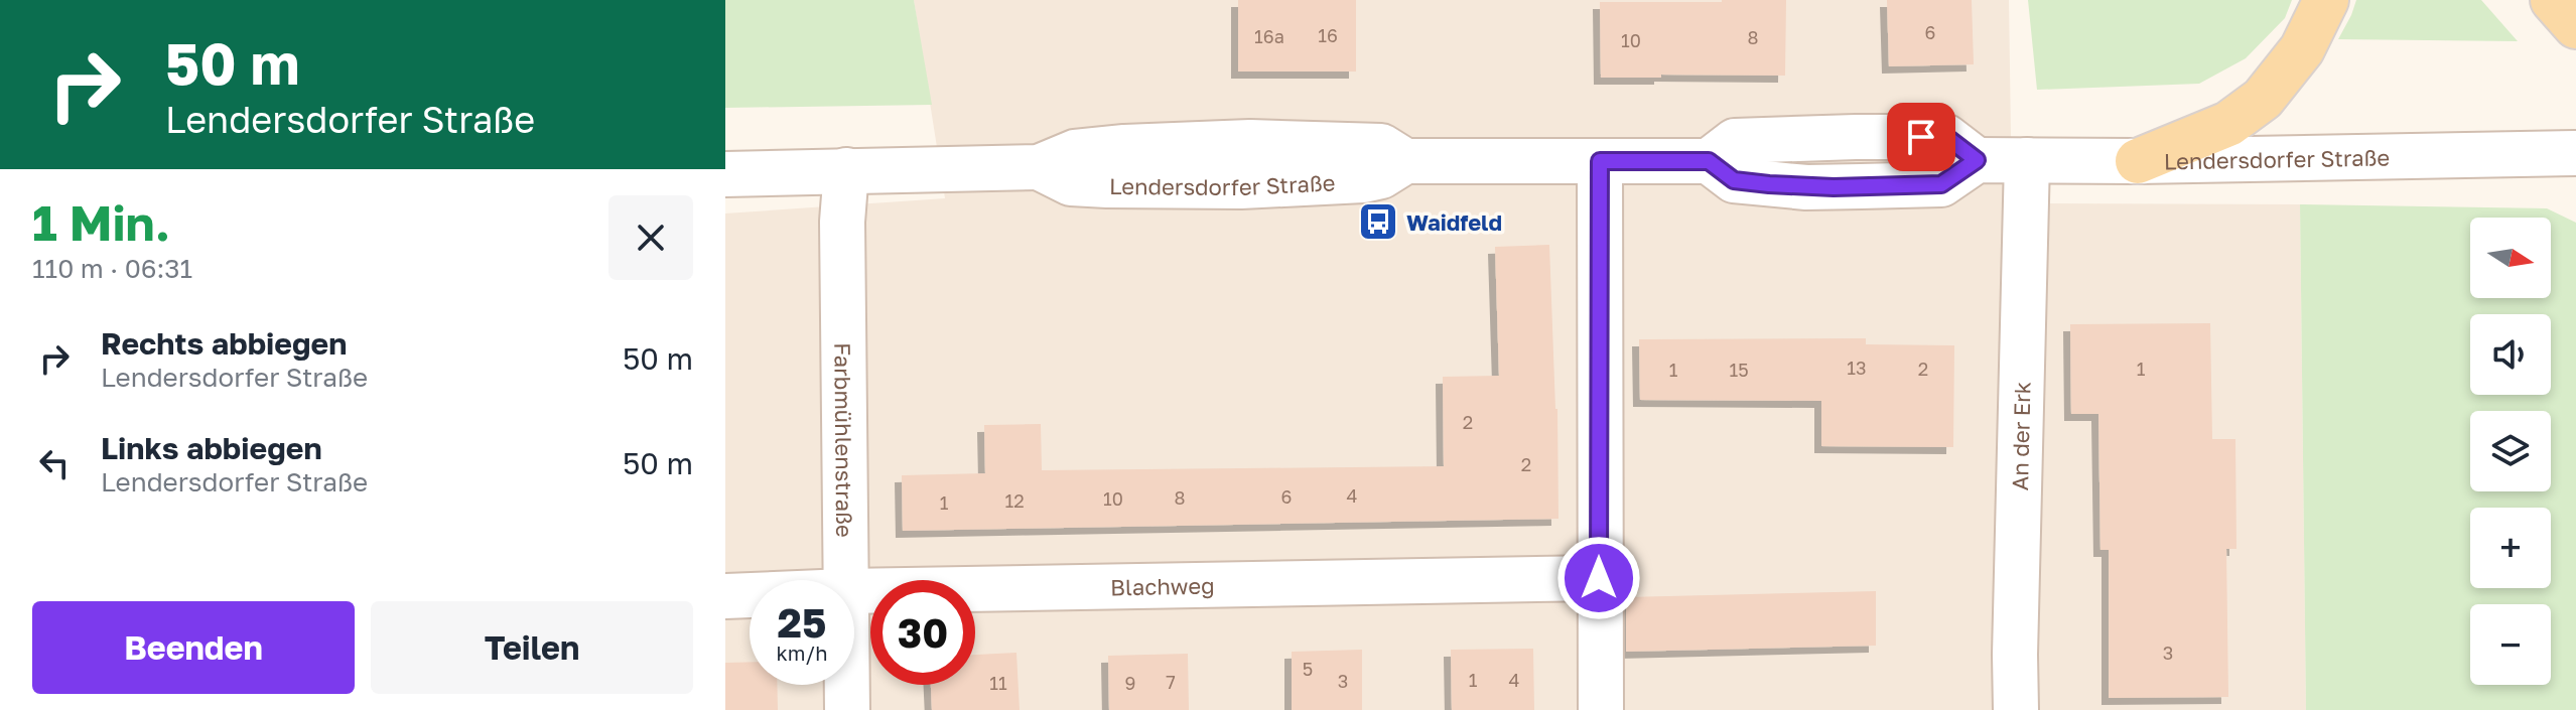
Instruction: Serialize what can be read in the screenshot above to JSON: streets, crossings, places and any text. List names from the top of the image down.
{
  "streets": {
    "street": [
      "Lendersdorfer Straße",
      "An der Erk",
      "Farbmühlenstraße",
      "Blachweg"
    ]
  },
  "crossings": [
    ["Lendersdorfer Straße", "An der Erk"],
    ["Lendersdorfer Straße", "Farbmühlenstraße"]
  ],
  "places": {
    "bus stop": ["Waidfeld"]
  },
  "house_numbers": [
    "6",
    "16",
    "16a",
    "8",
    "10",
    "13",
    "2",
    "1",
    "1",
    "15",
    "2",
    "2",
    "4",
    "6",
    "8",
    "10",
    "12",
    "1",
    "3",
    "5",
    "1",
    "4",
    "3",
    "7",
    "11",
    "9"
  ],
  "north": "right",
  "page": {
    "turn": ["50 m", "Lendersdorfer Straße"],
    "heading": ["1 Min.", "110 m · 06:31"],
    "map_buttons": ["+", "−"],
    "list": [
      {
        "name": "Rechts abbiegen",
        "note": "Lendersdorfer Straße",
        "value": "50 m"
      },
      {
        "name": "Links abbiegen",
        "note": "Lendersdorfer Straße",
        "value": "50 m"
      }
    ],
    "speed": "25 km/h",
    "limit": "30",
    "buttons": ["Beenden", "Teilen"]
  }
}
